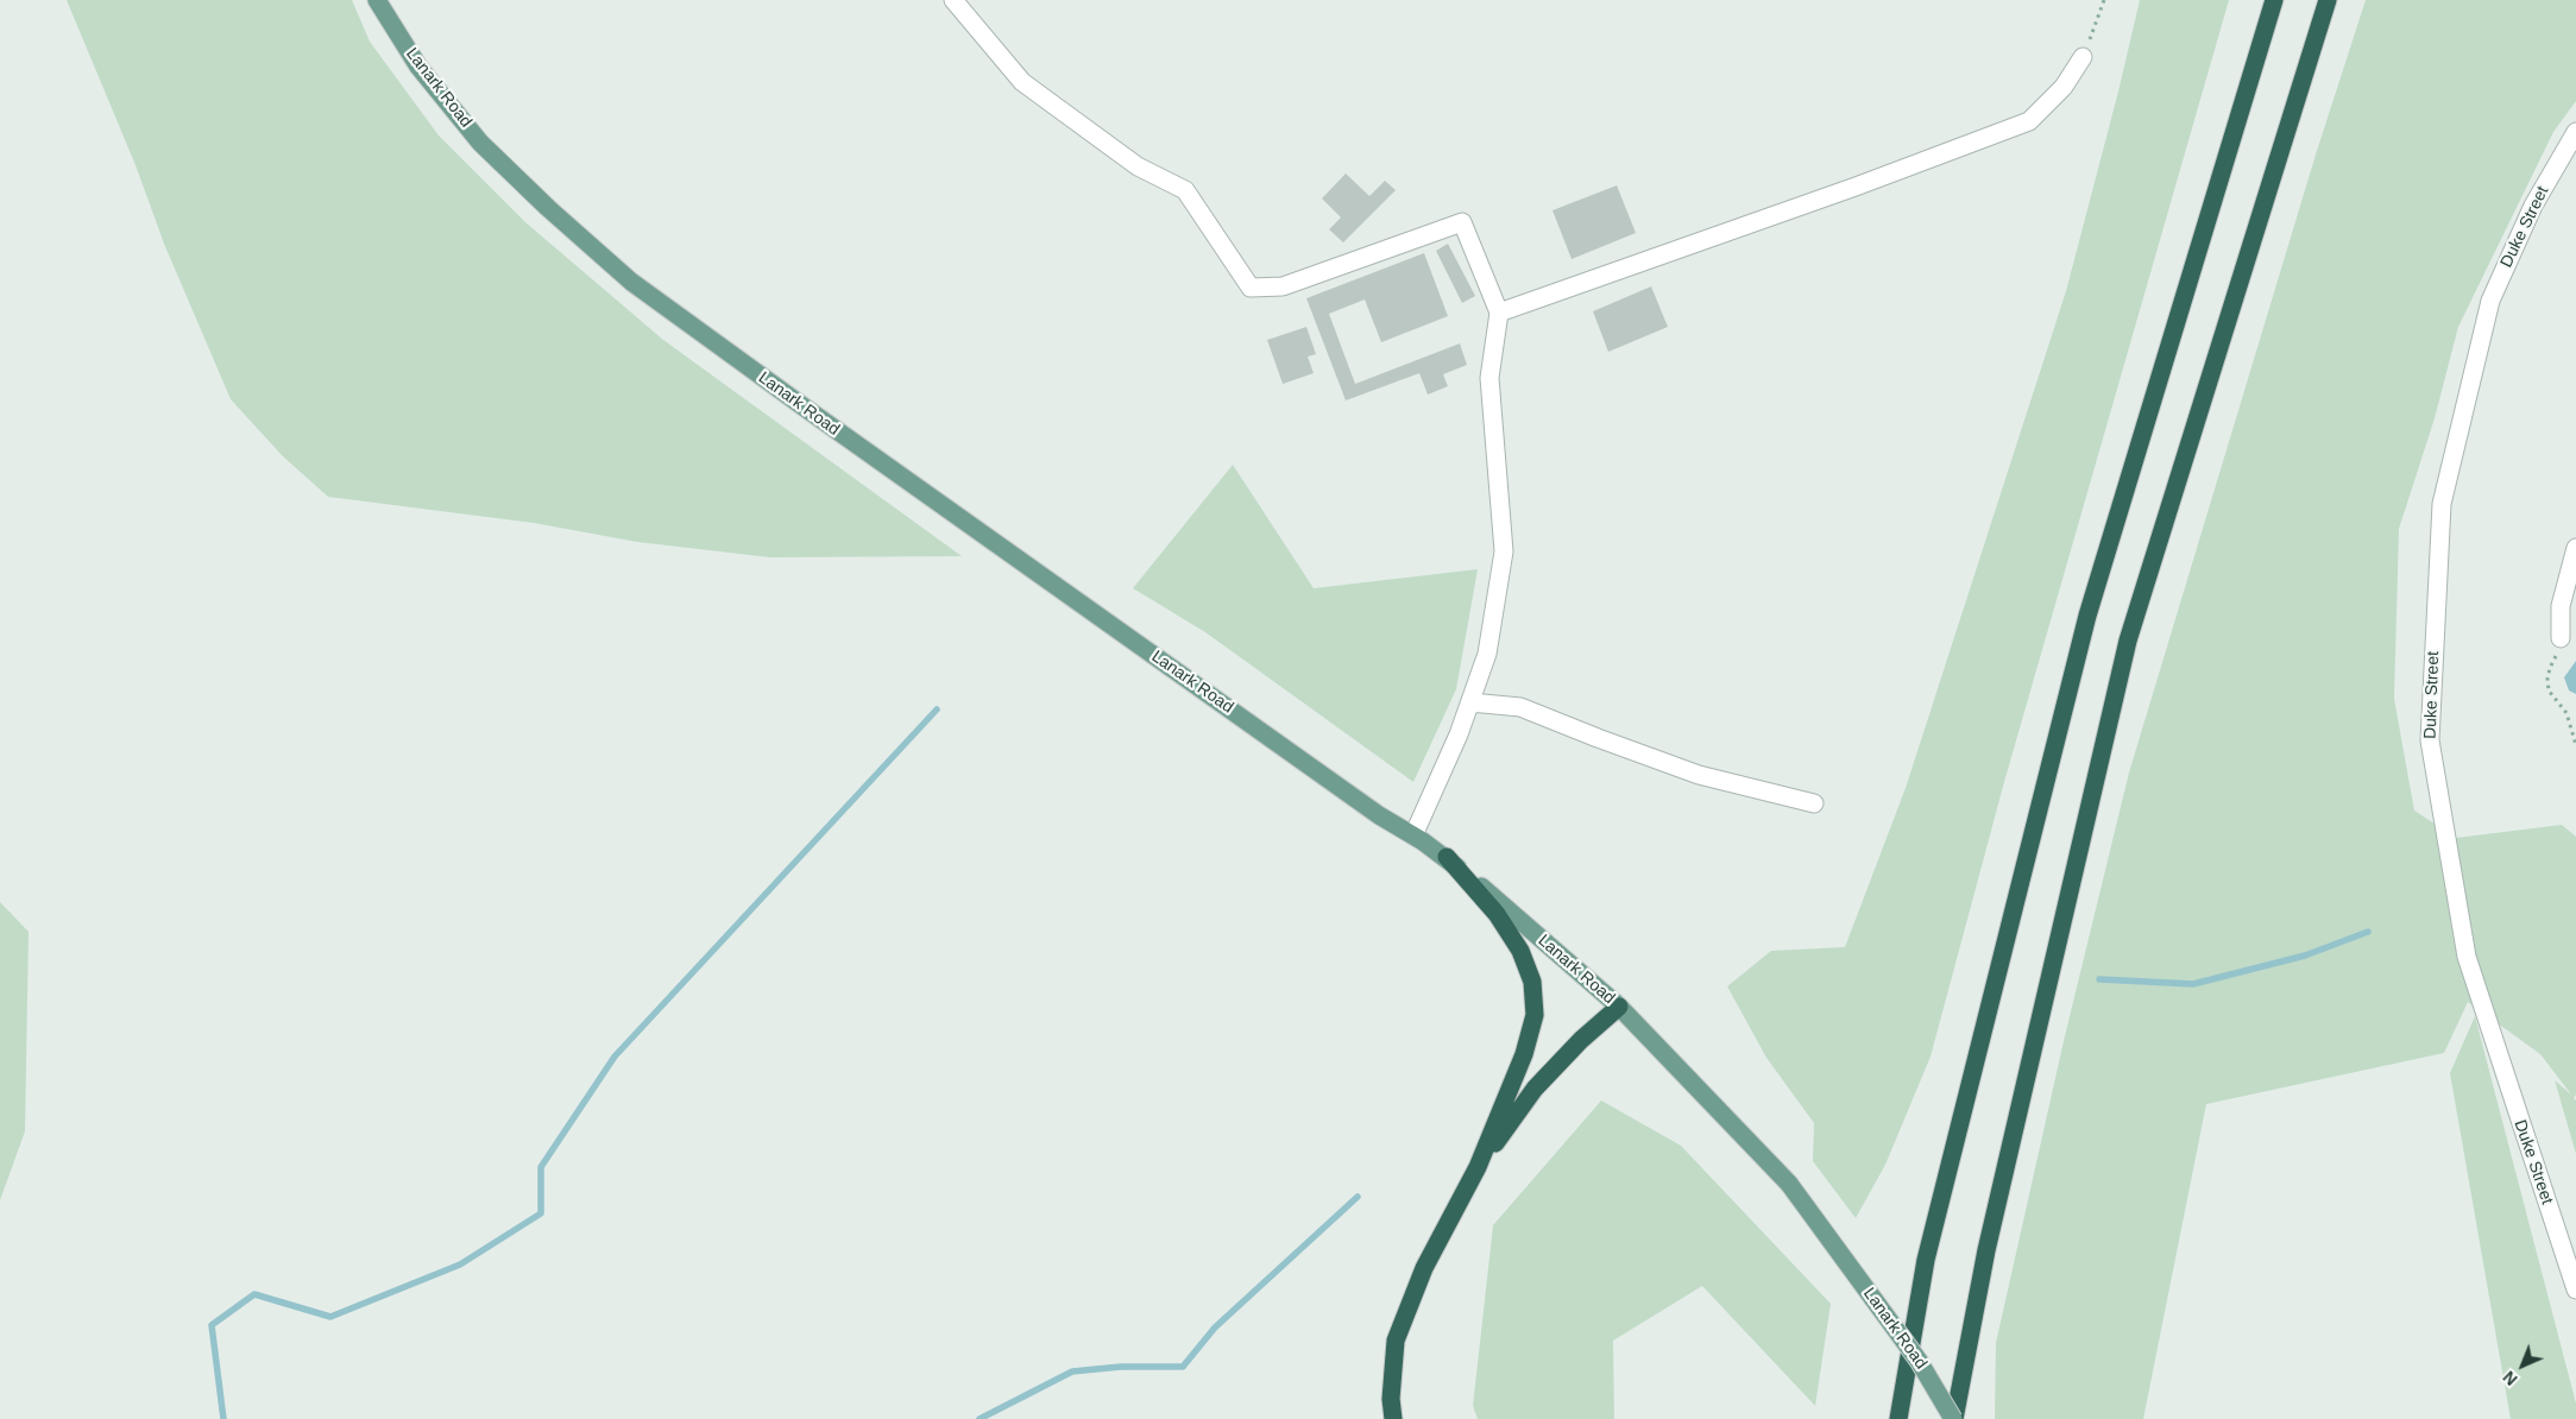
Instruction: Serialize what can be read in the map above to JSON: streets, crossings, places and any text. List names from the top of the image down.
{
  "streets": {
    "main road": ["Lanark Road"],
    "street": ["Duke Street"]
  },
  "north": "bottom left"
}
